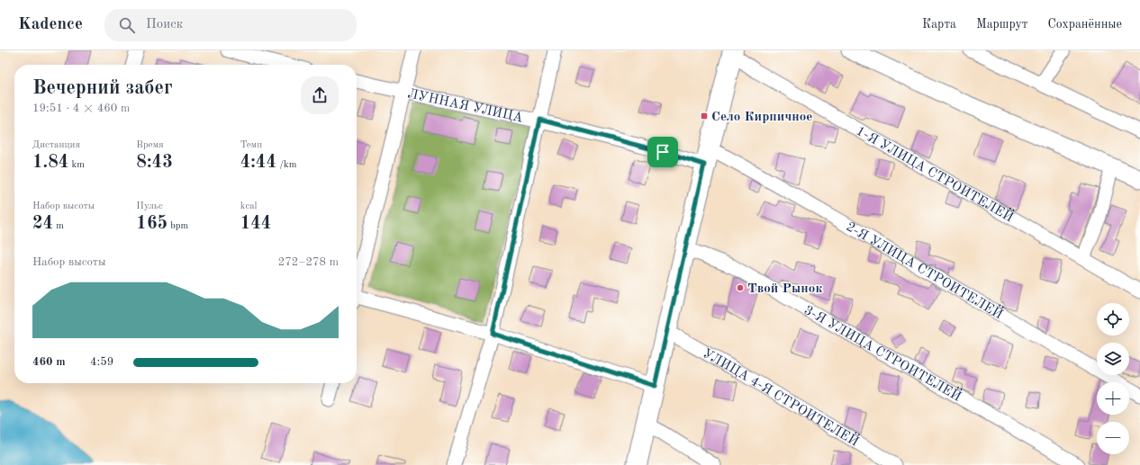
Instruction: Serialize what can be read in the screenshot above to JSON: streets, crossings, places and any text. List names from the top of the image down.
{
  "streets": {
    "street": [
      "ЛУННАЯ УЛИЦА",
      "1-Я УЛИЦА СТРОИТЕЛЕЙ",
      "2-Я УЛИЦА СТРОИТЕЛЕЙ",
      "3-Я УЛИЦА СТРОИТЕЛЕЙ",
      "УЛИЦА 4-Я СТРОИТЕЛЕЙ"
    ]
  },
  "crossings": [
    ["ЛУННАЯ УЛИЦА", "2-Я УЛИЦА СТРОИТЕЛЕЙ"]
  ],
  "places": {
    "transit": ["Село Кирпичное"],
    "other": ["Твой Рынок"]
  },
  "page": {
    "header": "Kadence",
    "search": "Поиск",
    "nav": ["Карта", "Маршрут", "Сохранённые"],
    "heading": ["Вечерний забег", "19:51 · 4 × 460 m"],
    "stats": [
      ["Дистанция", "1.84 km"],
      ["Время", "8:43"],
      ["Темп", "4:44 /km"],
      ["Набор высоты", "24 m"],
      ["Пульс", "165 bpm"],
      ["kcal", "144"]
    ],
    "chart": ["Набор высоты", "272–278 m"],
    "map_buttons": ["+", "−"],
    "list": [
      {
        "name": "460 m",
        "note": "4:59"
      }
    ]
  }
}
